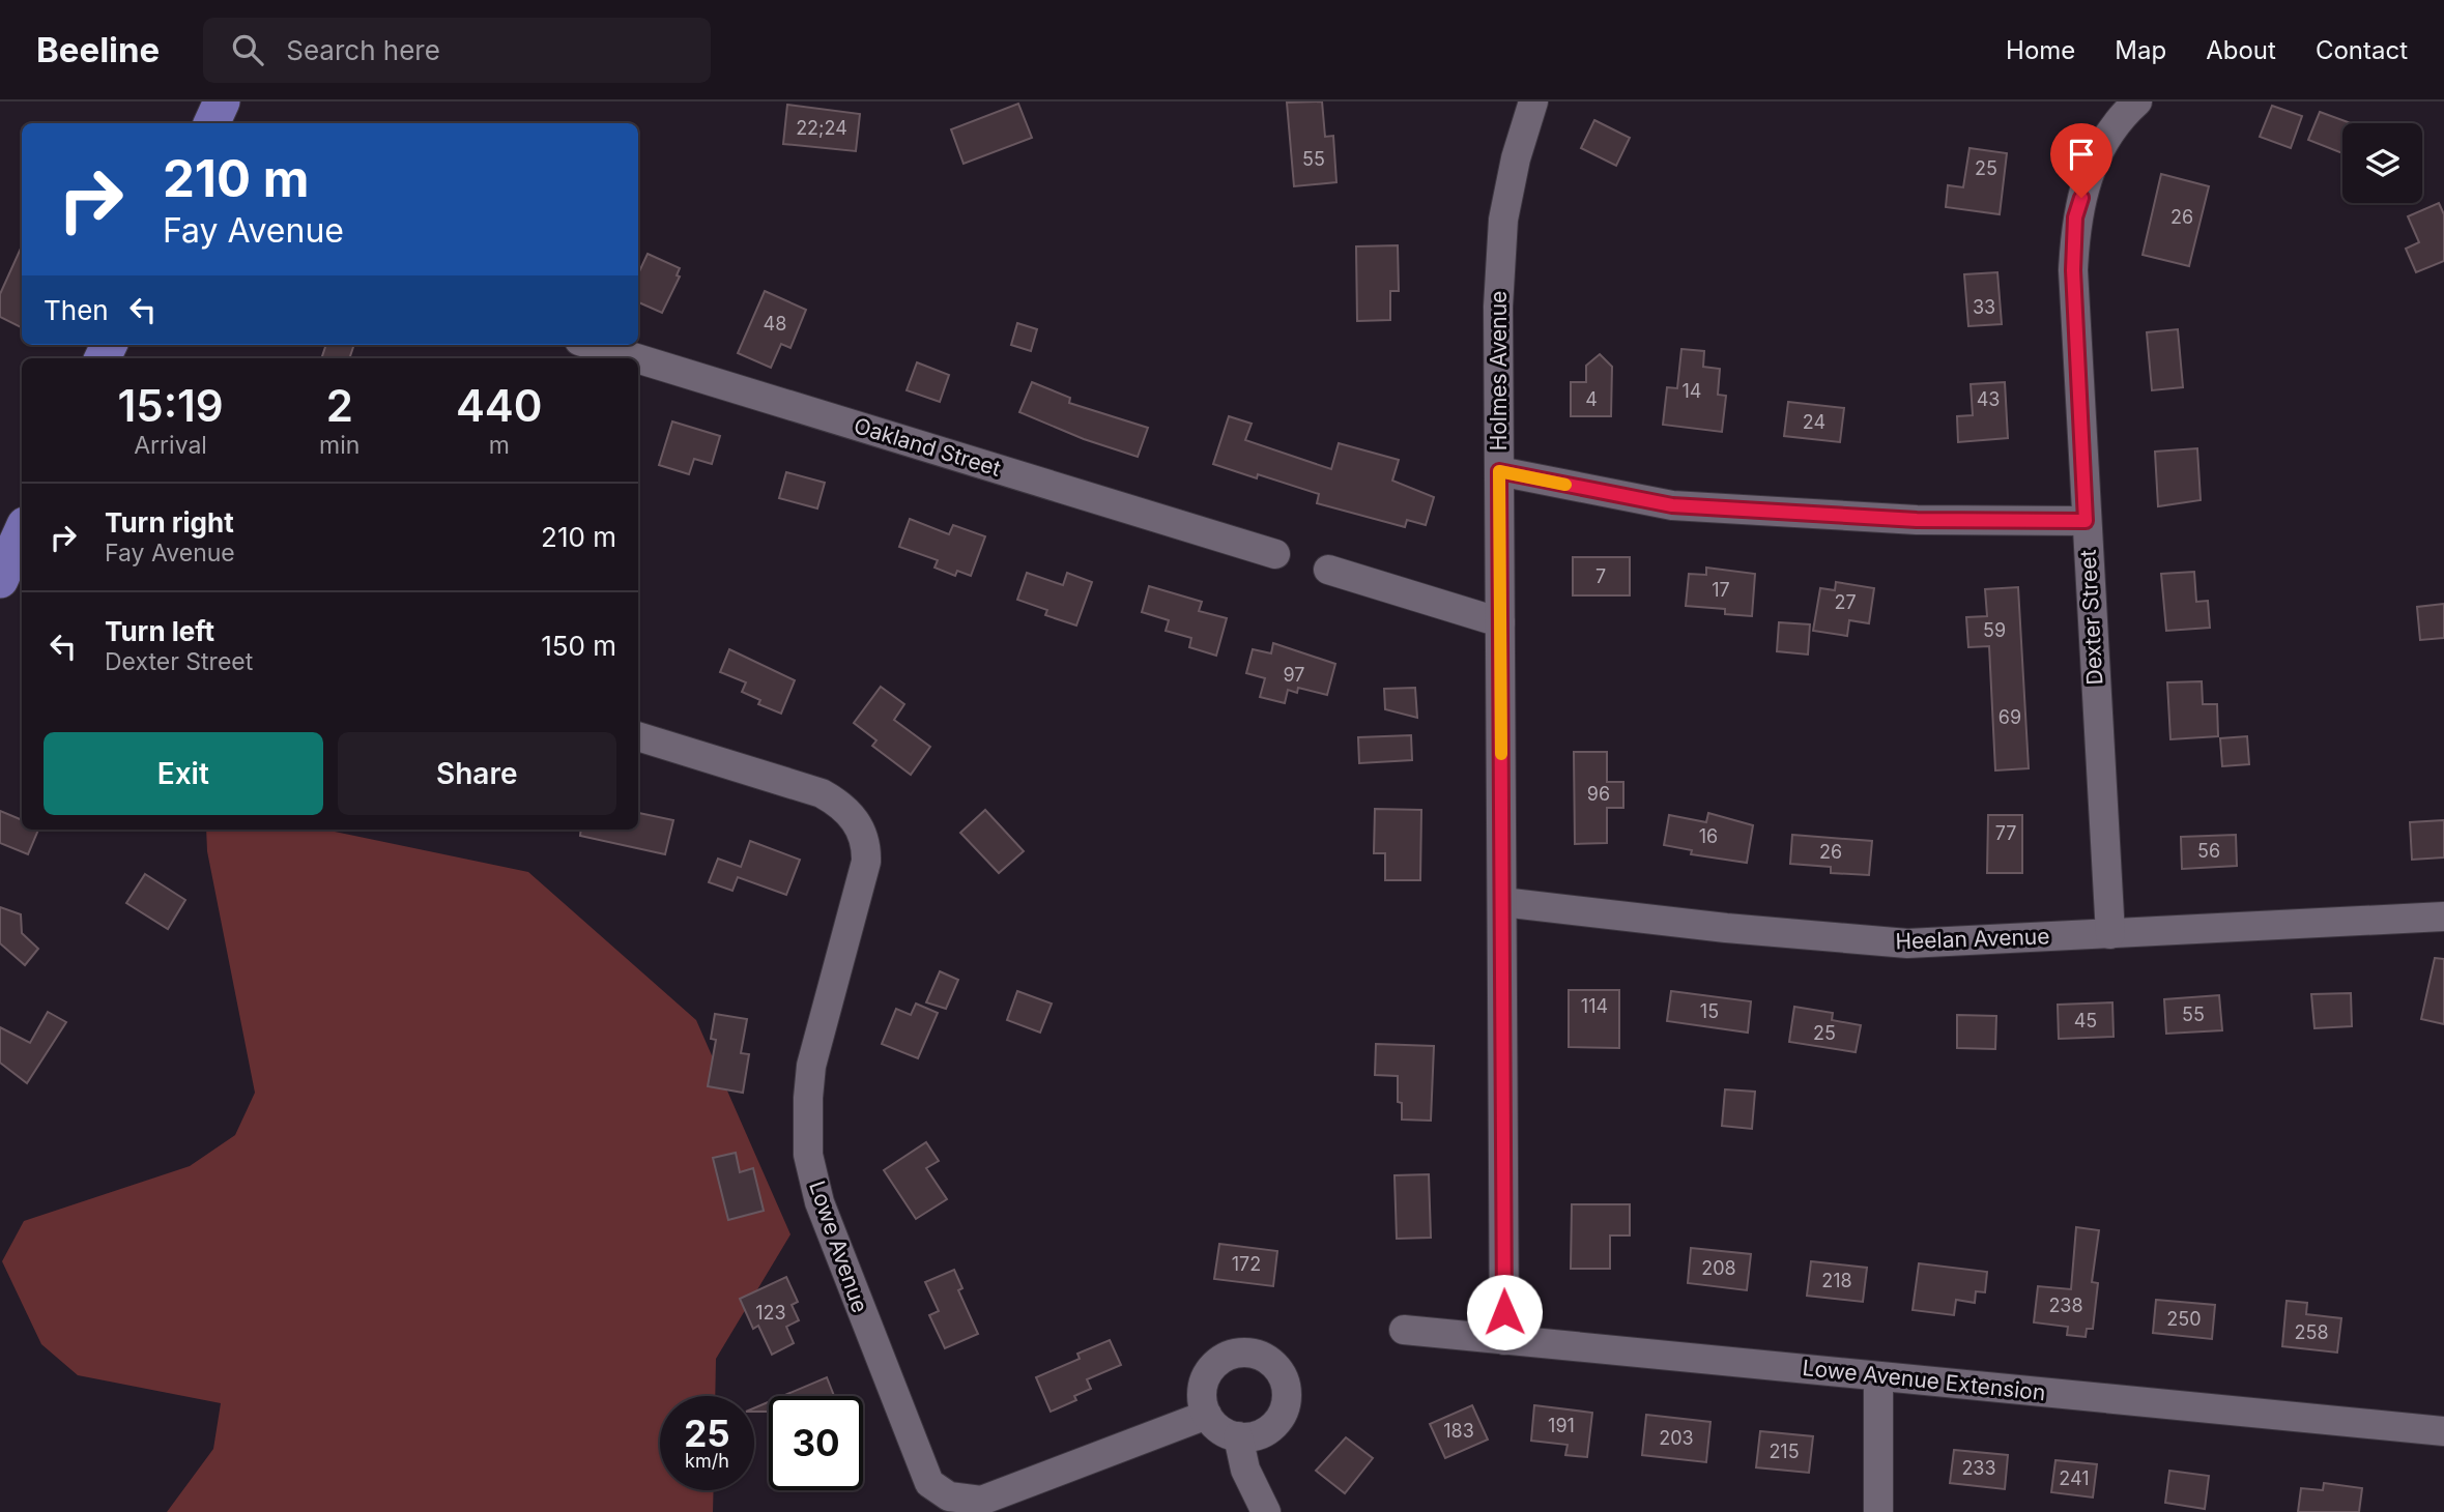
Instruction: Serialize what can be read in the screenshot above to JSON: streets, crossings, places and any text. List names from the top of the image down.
{
  "streets": {
    "street": [
      "Holmes Avenue",
      "Oakland Street",
      "Dexter Street",
      "Heelan Avenue",
      "Lowe Avenue",
      "Lowe Avenue Extension"
    ]
  },
  "crossings": [
    ["Holmes Avenue", "Heelan Avenue"],
    ["Holmes Avenue", "Lowe Avenue Extension"],
    ["Dexter Street", "Heelan Avenue"]
  ],
  "house_numbers": [
    "22;24",
    "55",
    "25",
    "26",
    "33",
    "48",
    "14",
    "4",
    "43",
    "24",
    "7",
    "17",
    "27",
    "59",
    "97",
    "69",
    "96",
    "77",
    "16",
    "56",
    "26",
    "114",
    "15",
    "55",
    "45",
    "25",
    "172",
    "208",
    "218",
    "238",
    "123",
    "250",
    "258",
    "191",
    "183",
    "203",
    "215",
    "233",
    "241"
  ],
  "page": {
    "header": "Beeline",
    "search": "Search here",
    "nav": [
      "Home",
      "Map",
      "About",
      "Contact"
    ],
    "turn": ["210 m", "Fay Avenue"],
    "then": "Then",
    "eta": [
      "15:19",
      "Arrival",
      "2",
      "min",
      "440",
      "m"
    ],
    "list": [
      {
        "name": "Turn right",
        "note": "Fay Avenue",
        "value": "210 m"
      },
      {
        "name": "Turn left",
        "note": "Dexter Street",
        "value": "150 m"
      }
    ],
    "buttons": ["Exit", "Share"],
    "speed": "25 km/h",
    "limit": "30"
  }
}
